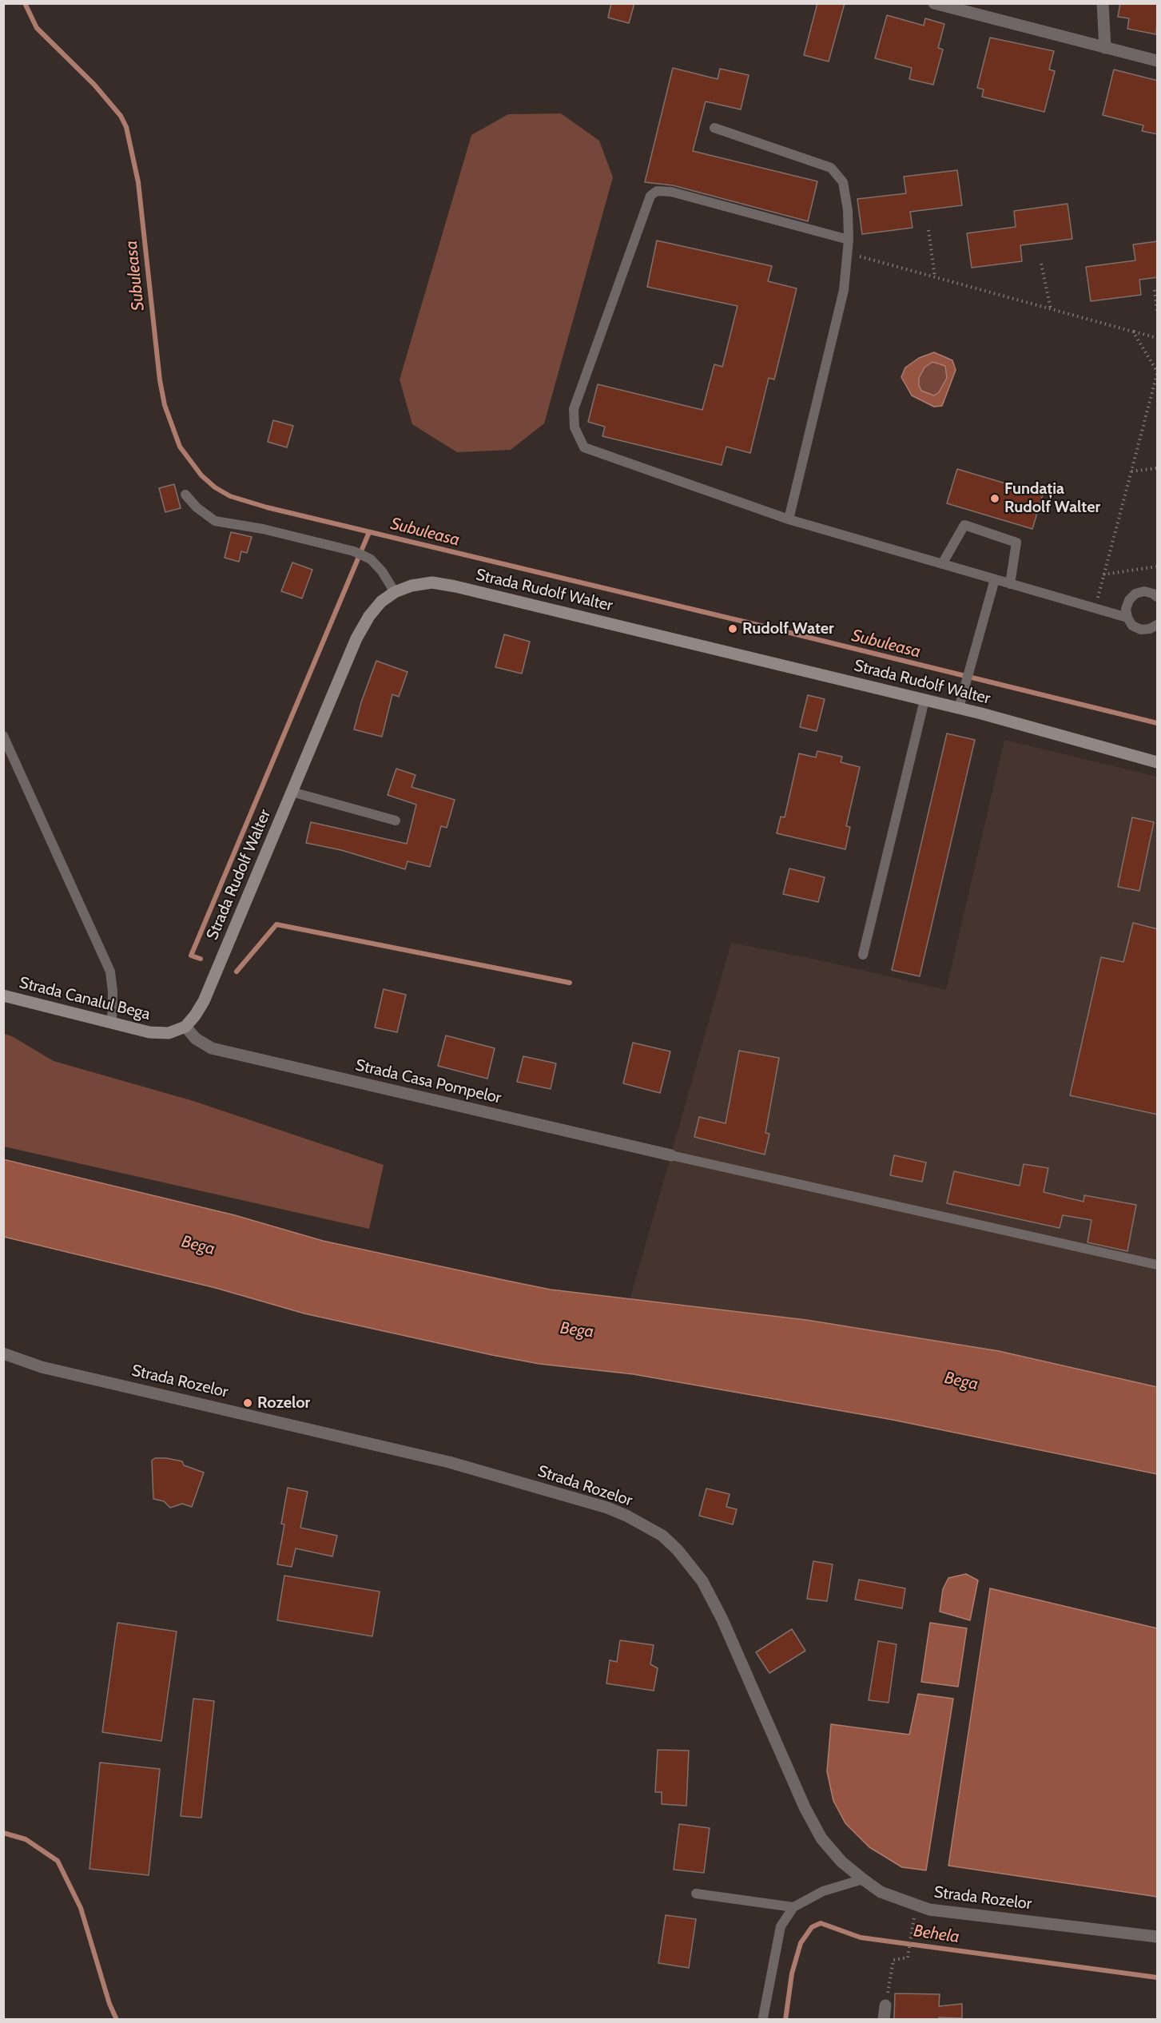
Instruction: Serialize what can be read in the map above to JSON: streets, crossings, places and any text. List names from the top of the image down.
{
  "streets": {
    "street": [
      "Strada Rudolf Walter",
      "Strada Canalul Bega",
      "Strada Casa Pompelor",
      "Strada Rozelor"
    ]
  },
  "crossings": [
    ["Strada Rudolf Walter", "Strada Canalul Bega"],
    ["Strada Rudolf Walter", "Strada Casa Pompelor"],
    ["Strada Canalul Bega", "Strada Casa Pompelor"]
  ],
  "water": ["Subuleasa", "Bega", "Behela"],
  "places": ["Fundația Rudolf Walter", "Rudolf Water", "Rozelor"]
}
